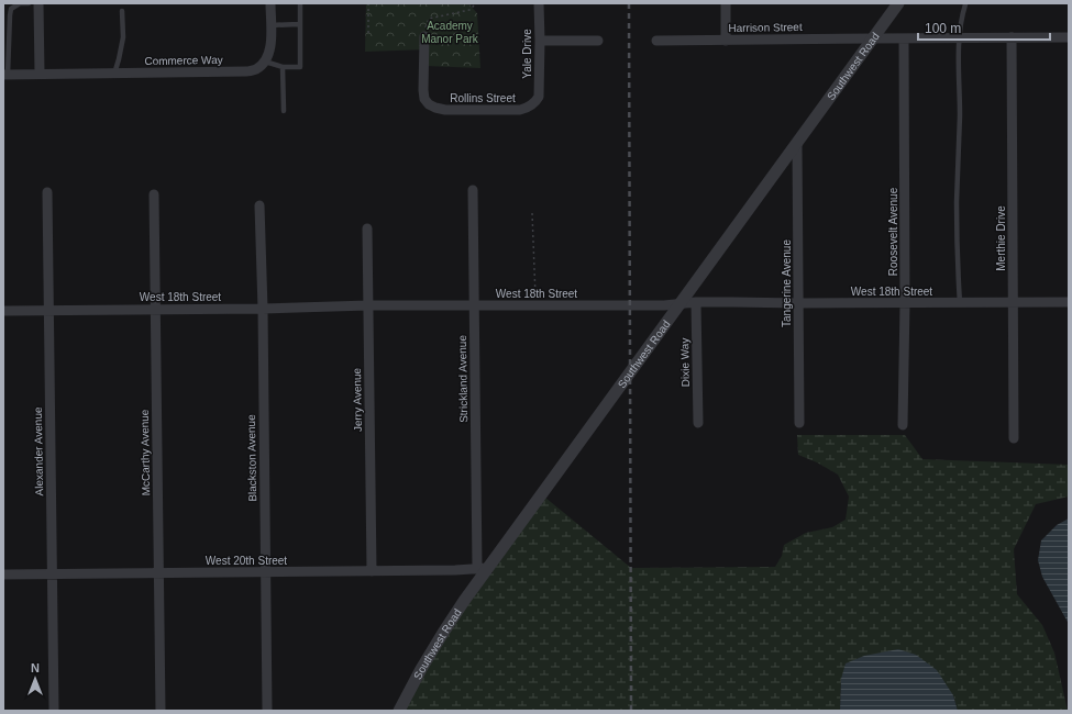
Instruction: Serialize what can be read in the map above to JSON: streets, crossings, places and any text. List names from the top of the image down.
{
  "streets": {
    "street": [
      "Harrison Street",
      "Yale Drive",
      "Commerce Way",
      "Southwest Road",
      "Rollins Street",
      "Roosevelt Avenue",
      "Merthie Drive",
      "Tangerine Avenue",
      "West 18th Street",
      "Dixie Way",
      "Strickland Avenue",
      "Jerry Avenue",
      "Alexander Avenue",
      "McCarthy Avenue",
      "Blackston Avenue",
      "West 20th Street"
    ]
  },
  "crossings": [
    ["Harrison Street", "Southwest Road"],
    ["Harrison Street", "Roosevelt Avenue"],
    ["Harrison Street", "Merthie Drive"],
    ["Yale Drive", "Rollins Street"],
    ["Southwest Road", "Tangerine Avenue"],
    ["Southwest Road", "West 18th Street"],
    ["Southwest Road", "Strickland Avenue"],
    ["Southwest Road", "West 20th Street"],
    ["Roosevelt Avenue", "West 18th Street"],
    ["Merthie Drive", "West 18th Street"],
    ["Tangerine Avenue", "West 18th Street"],
    ["West 18th Street", "Dixie Way"],
    ["West 18th Street", "Strickland Avenue"],
    ["West 18th Street", "Jerry Avenue"],
    ["West 18th Street", "Alexander Avenue"],
    ["West 18th Street", "McCarthy Avenue"],
    ["West 18th Street", "Blackston Avenue"],
    ["Strickland Avenue", "West 20th Street"],
    ["Jerry Avenue", "West 20th Street"],
    ["Alexander Avenue", "West 20th Street"],
    ["McCarthy Avenue", "West 20th Street"],
    ["Blackston Avenue", "West 20th Street"]
  ],
  "parks": ["Academy Manor Park"],
  "scale_bar": "100 m",
  "north": "top"
}
